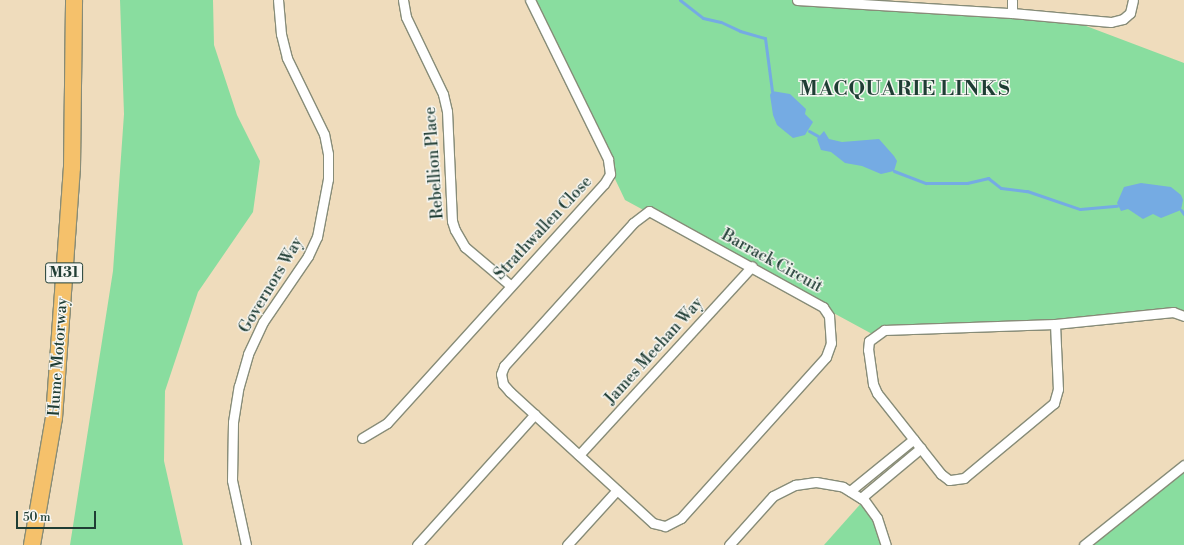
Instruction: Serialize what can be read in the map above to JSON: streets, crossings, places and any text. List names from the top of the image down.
{
  "streets": {
    "highway": ["M31", "Hume Motorway"],
    "street": [
      "Rebellion Place",
      "Strathwallen Close",
      "Barrack Circuit",
      "Governors Way",
      "James Meehan Way"
    ]
  },
  "crossings": [
    ["Rebellion Place", "Strathwallen Close"],
    ["Barrack Circuit", "James Meehan Way"]
  ],
  "districts": ["MACQUARIE LINKS"],
  "scale_bar": "50 m"
}
